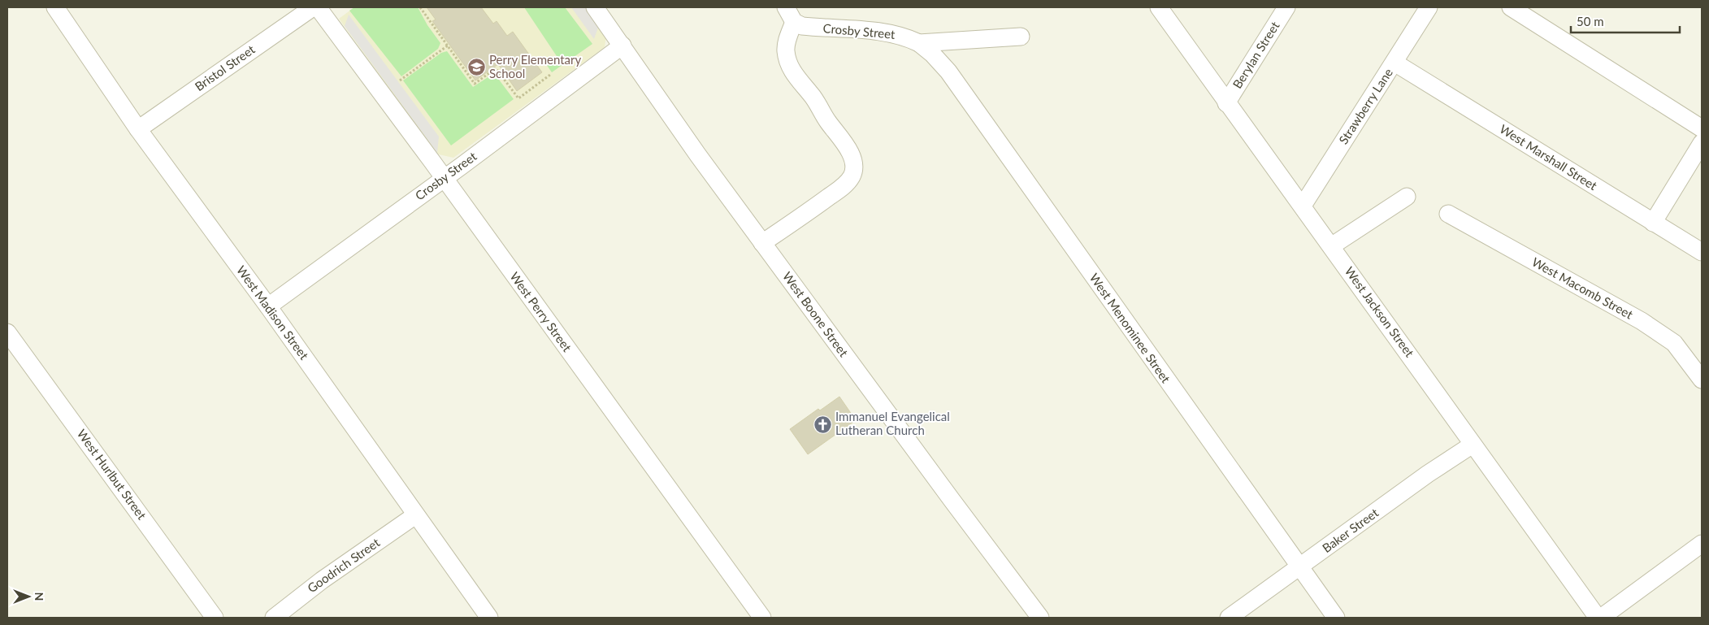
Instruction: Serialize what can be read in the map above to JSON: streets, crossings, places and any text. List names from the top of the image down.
{
  "streets": {
    "street": [
      "Crosby Street",
      "Berylan Street",
      "Bristol Street",
      "Strawberry Lane",
      "West Marshall Street",
      "West Macomb Street",
      "West Perry Street",
      "West Jackson Street",
      "West Madison Street",
      "West Boone Street",
      "West Menominee Street",
      "West Hurlbut Street",
      "Baker Street",
      "Goodrich Street"
    ]
  },
  "crossings": [
    ["Crosby Street", "West Perry Street"],
    ["Crosby Street", "West Madison Street"],
    ["Crosby Street", "West Boone Street"],
    ["Crosby Street", "West Menominee Street"],
    ["Berylan Street", "West Jackson Street"],
    ["Bristol Street", "West Madison Street"],
    ["Strawberry Lane", "West Marshall Street"],
    ["Strawberry Lane", "West Jackson Street"],
    ["West Jackson Street", "Baker Street"],
    ["West Madison Street", "Goodrich Street"],
    ["West Menominee Street", "Baker Street"]
  ],
  "places": {
    "school or university": ["Perry Elementary School"],
    "church": ["Immanuel Evangelical Lutheran Church"]
  },
  "scale_bar": "50 m",
  "north": "right"
}
